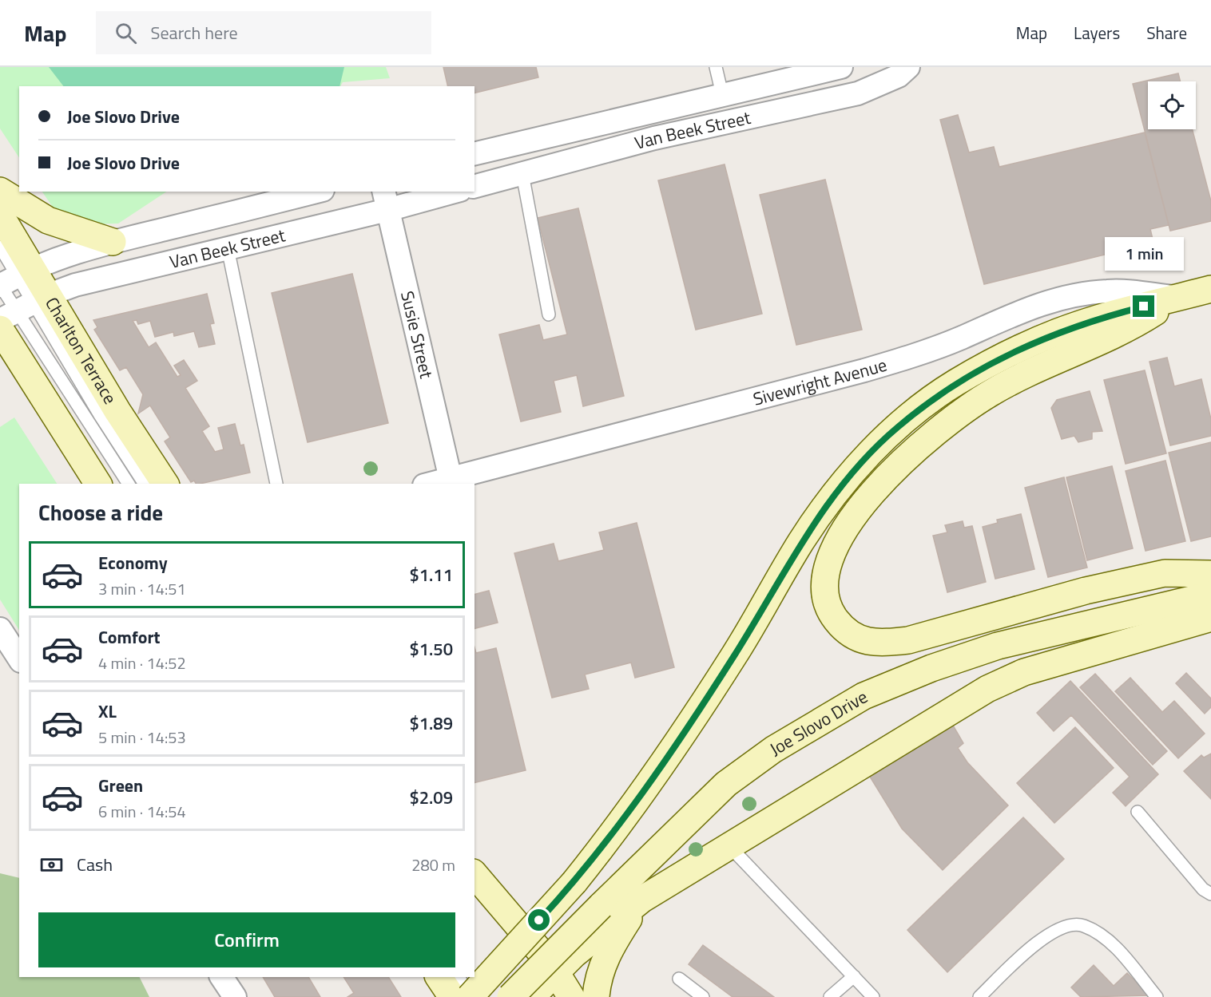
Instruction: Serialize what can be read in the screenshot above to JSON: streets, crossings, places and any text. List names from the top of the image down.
{
  "streets": {
    "main road": ["Charlton Terrace", "Sivewright Avenue", "Joe Slovo Drive"],
    "street": ["Van Beek Street", "Susie Street"]
  },
  "crossings": [
    ["Van Beek Street", "Susie Street"],
    ["Van Beek Street", "Charlton Terrace"],
    ["Susie Street", "Sivewright Avenue"]
  ],
  "page": {
    "header": "Map",
    "search": "Search here",
    "nav": ["Map", "Layers", "Share"],
    "banner": ["Joe Slovo Drive", "Joe Slovo Drive"],
    "bubble": "1 min",
    "heading": "Choose a ride",
    "list": [
      {
        "name": "Economy",
        "note": "3 min · 14:51",
        "value": "$1.11"
      },
      {
        "name": "Comfort",
        "note": "4 min · 14:52",
        "value": "$1.50"
      },
      {
        "name": "XL",
        "note": "5 min · 14:53",
        "value": "$1.89"
      },
      {
        "name": "Green",
        "note": "6 min · 14:54",
        "value": "$2.09"
      }
    ],
    "pay": ["Cash", "280 m"],
    "buttons": "Confirm"
  }
}
